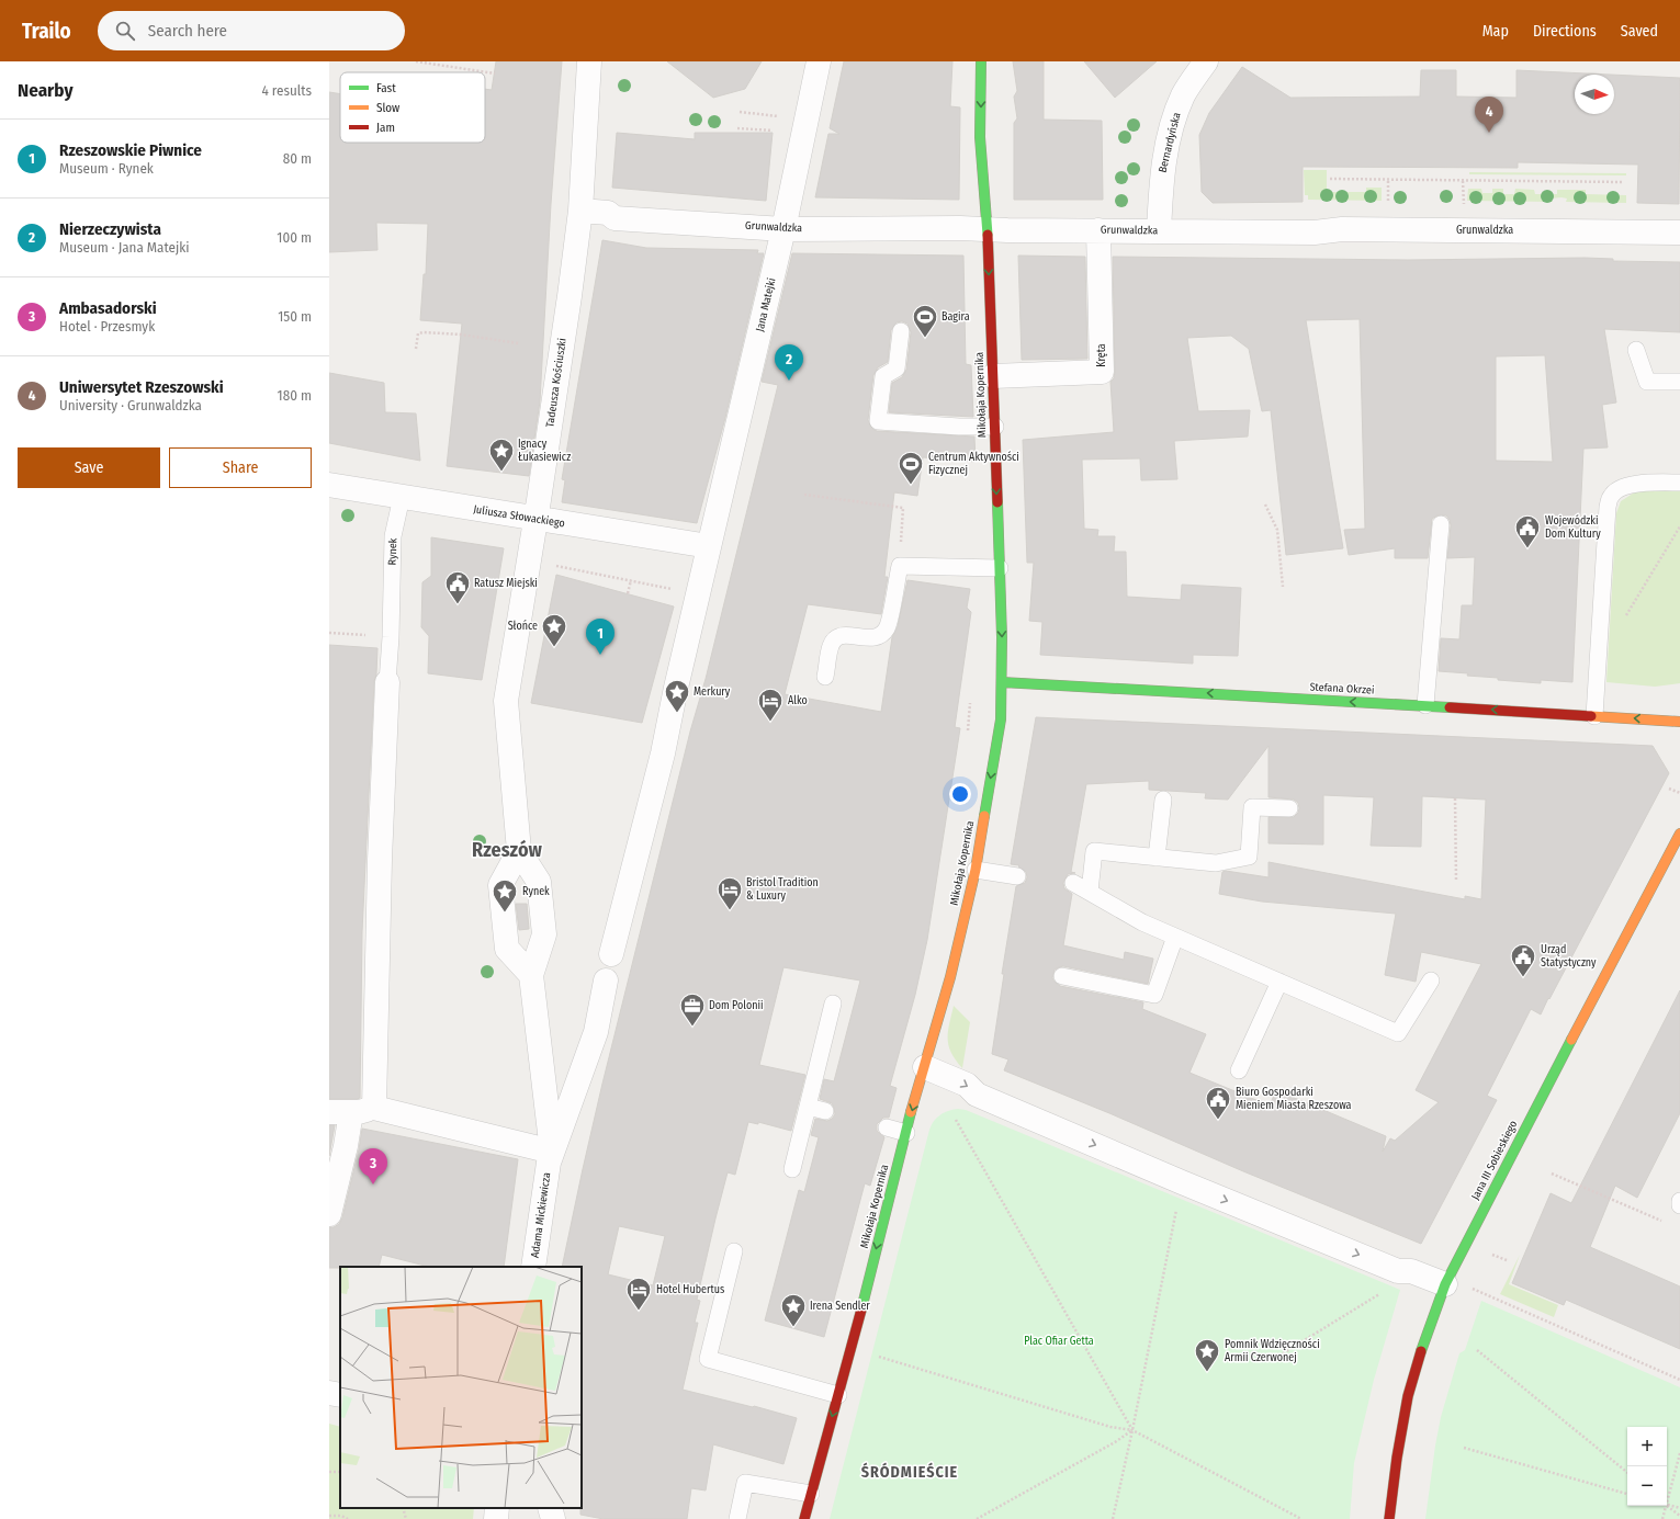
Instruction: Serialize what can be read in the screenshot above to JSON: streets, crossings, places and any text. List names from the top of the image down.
{
  "streets": {
    "street": [
      "Bernardyńska",
      "Grunwaldzka",
      "Jana Matejki",
      "Kręta",
      "Tadeusza Kościuszki",
      "Mikołaja Kopernika",
      "Juliusza Słowackiego",
      "Rynek",
      "Stefana Okrzei",
      "Jana III Sobieskiego",
      "Adama Mickiewicza"
    ]
  },
  "crossings": [
    ["Bernardyńska", "Grunwaldzka"],
    ["Grunwaldzka", "Jana Matejki"],
    ["Grunwaldzka", "Kręta"],
    ["Grunwaldzka", "Tadeusza Kościuszki"],
    ["Grunwaldzka", "Mikołaja Kopernika"],
    ["Jana Matejki", "Juliusza Słowackiego"],
    ["Kręta", "Mikołaja Kopernika"],
    ["Tadeusza Kościuszki", "Juliusza Słowackiego"],
    ["Mikołaja Kopernika", "Stefana Okrzei"],
    ["Juliusza Słowackiego", "Rynek"]
  ],
  "one_way": ["Mikołaja Kopernika", "Stefana Okrzei"],
  "districts": ["Rzeszów", "ŚRÓDMIEŚCIE"],
  "parks": ["Plac Ofiar Getta"],
  "places": {
    "sports": ["Bagira", "Centrum Aktywności Fizycznej"],
    "place": [
      "Ignacy Łukasiewicz",
      "Słońce",
      "Merkury",
      "Rynek",
      "Irena Sendler",
      "Pomnik Wdzięczności Armii Czerwonej"
    ],
    "public building": [
      "Wojewódzki Dom Kultury",
      "Ratusz Miejski",
      "Urząd Statystyczny",
      "Biuro Gospodarki Mieniem Miasta Rzeszowa"
    ],
    "hotel": ["Alko", "Bristol Tradition & Luxury", "Hotel Hubertus"],
    "office": ["Dom Polonii"]
  },
  "legend": ["Fast", "Slow", "Jam"],
  "north": "right",
  "page": {
    "header": "Trailo",
    "search": "Search here",
    "nav": ["Map", "Directions", "Saved"],
    "heading": ["Nearby", "4 results"],
    "pins": [
      "4",
      "2",
      "1",
      "3"
    ],
    "list": [
      {
        "mark": "1",
        "name": "Rzeszowskie Piwnice",
        "note": "Museum · Rynek",
        "value": "80 m"
      },
      {
        "mark": "2",
        "name": "Nierzeczywista",
        "note": "Museum · Jana Matejki",
        "value": "100 m"
      },
      {
        "mark": "3",
        "name": "Ambasadorski",
        "note": "Hotel · Przesmyk",
        "value": "150 m"
      },
      {
        "mark": "4",
        "name": "Uniwersytet Rzeszowski",
        "note": "University · Grunwaldzka",
        "value": "180 m"
      }
    ],
    "buttons": ["Save", "Share"],
    "map_buttons": ["+", "−"]
  }
}
